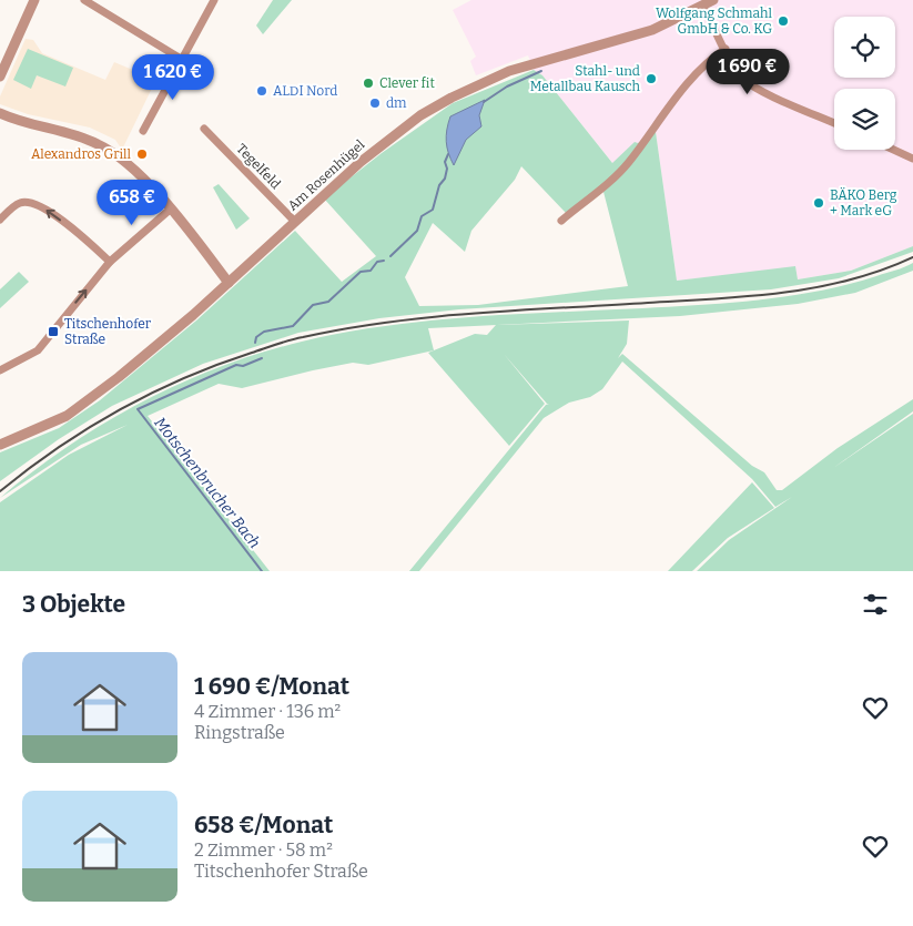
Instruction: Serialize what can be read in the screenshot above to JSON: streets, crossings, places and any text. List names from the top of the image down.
{
  "streets": {
    "street": ["Tegelfeld", "Am Rosenhügel"]
  },
  "crossings": [
    ["Tegelfeld", "Am Rosenhügel"]
  ],
  "water": ["Motschenbrucher Bach"],
  "places": {
    "other": [
      "Wolfgang Schmahl GmbH & Co. KG",
      "Stahl- und Metallbau Kausch",
      "Clever fit",
      "ALDI Nord",
      "dm",
      "Alexandros Grill",
      "BÄKO Berg + Mark eG"
    ],
    "transit": ["Titschenhofer Straße"]
  },
  "page": {
    "price": ["1 690 €", "1 620 €", "658 €"],
    "heading": "3 Objekte",
    "list": [
      {
        "name": "1 690 €/Monat",
        "note": "4 Zimmer · 136 m² · Ringstraße"
      },
      {
        "name": "658 €/Monat",
        "note": "2 Zimmer · 58 m² · Titschenhofer Straße"
      }
    ]
  }
}
